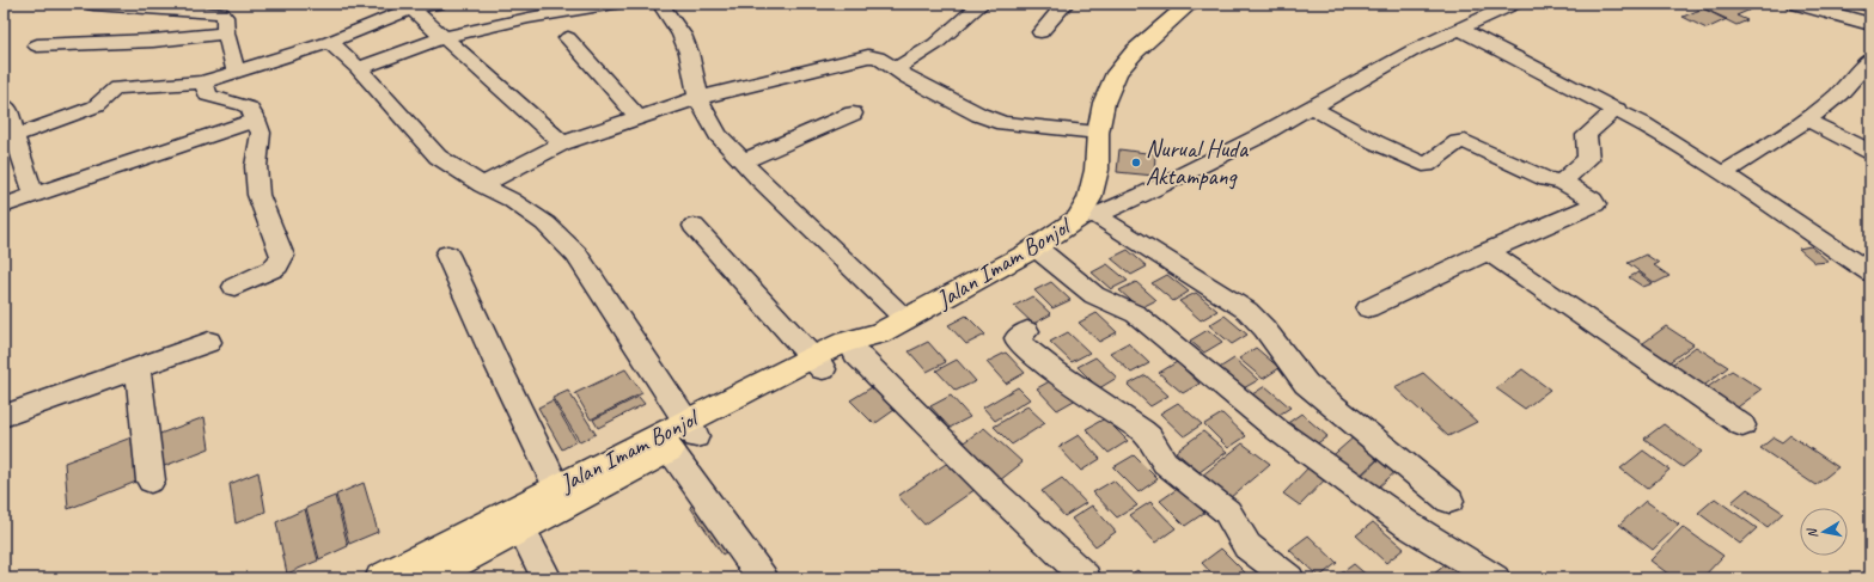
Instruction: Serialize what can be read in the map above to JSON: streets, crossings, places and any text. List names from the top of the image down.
{
  "streets": {
    "highway": ["Jalan Imam Bonjol"]
  },
  "places": ["Nurual Huda Aktampang"],
  "north": "left"
}
